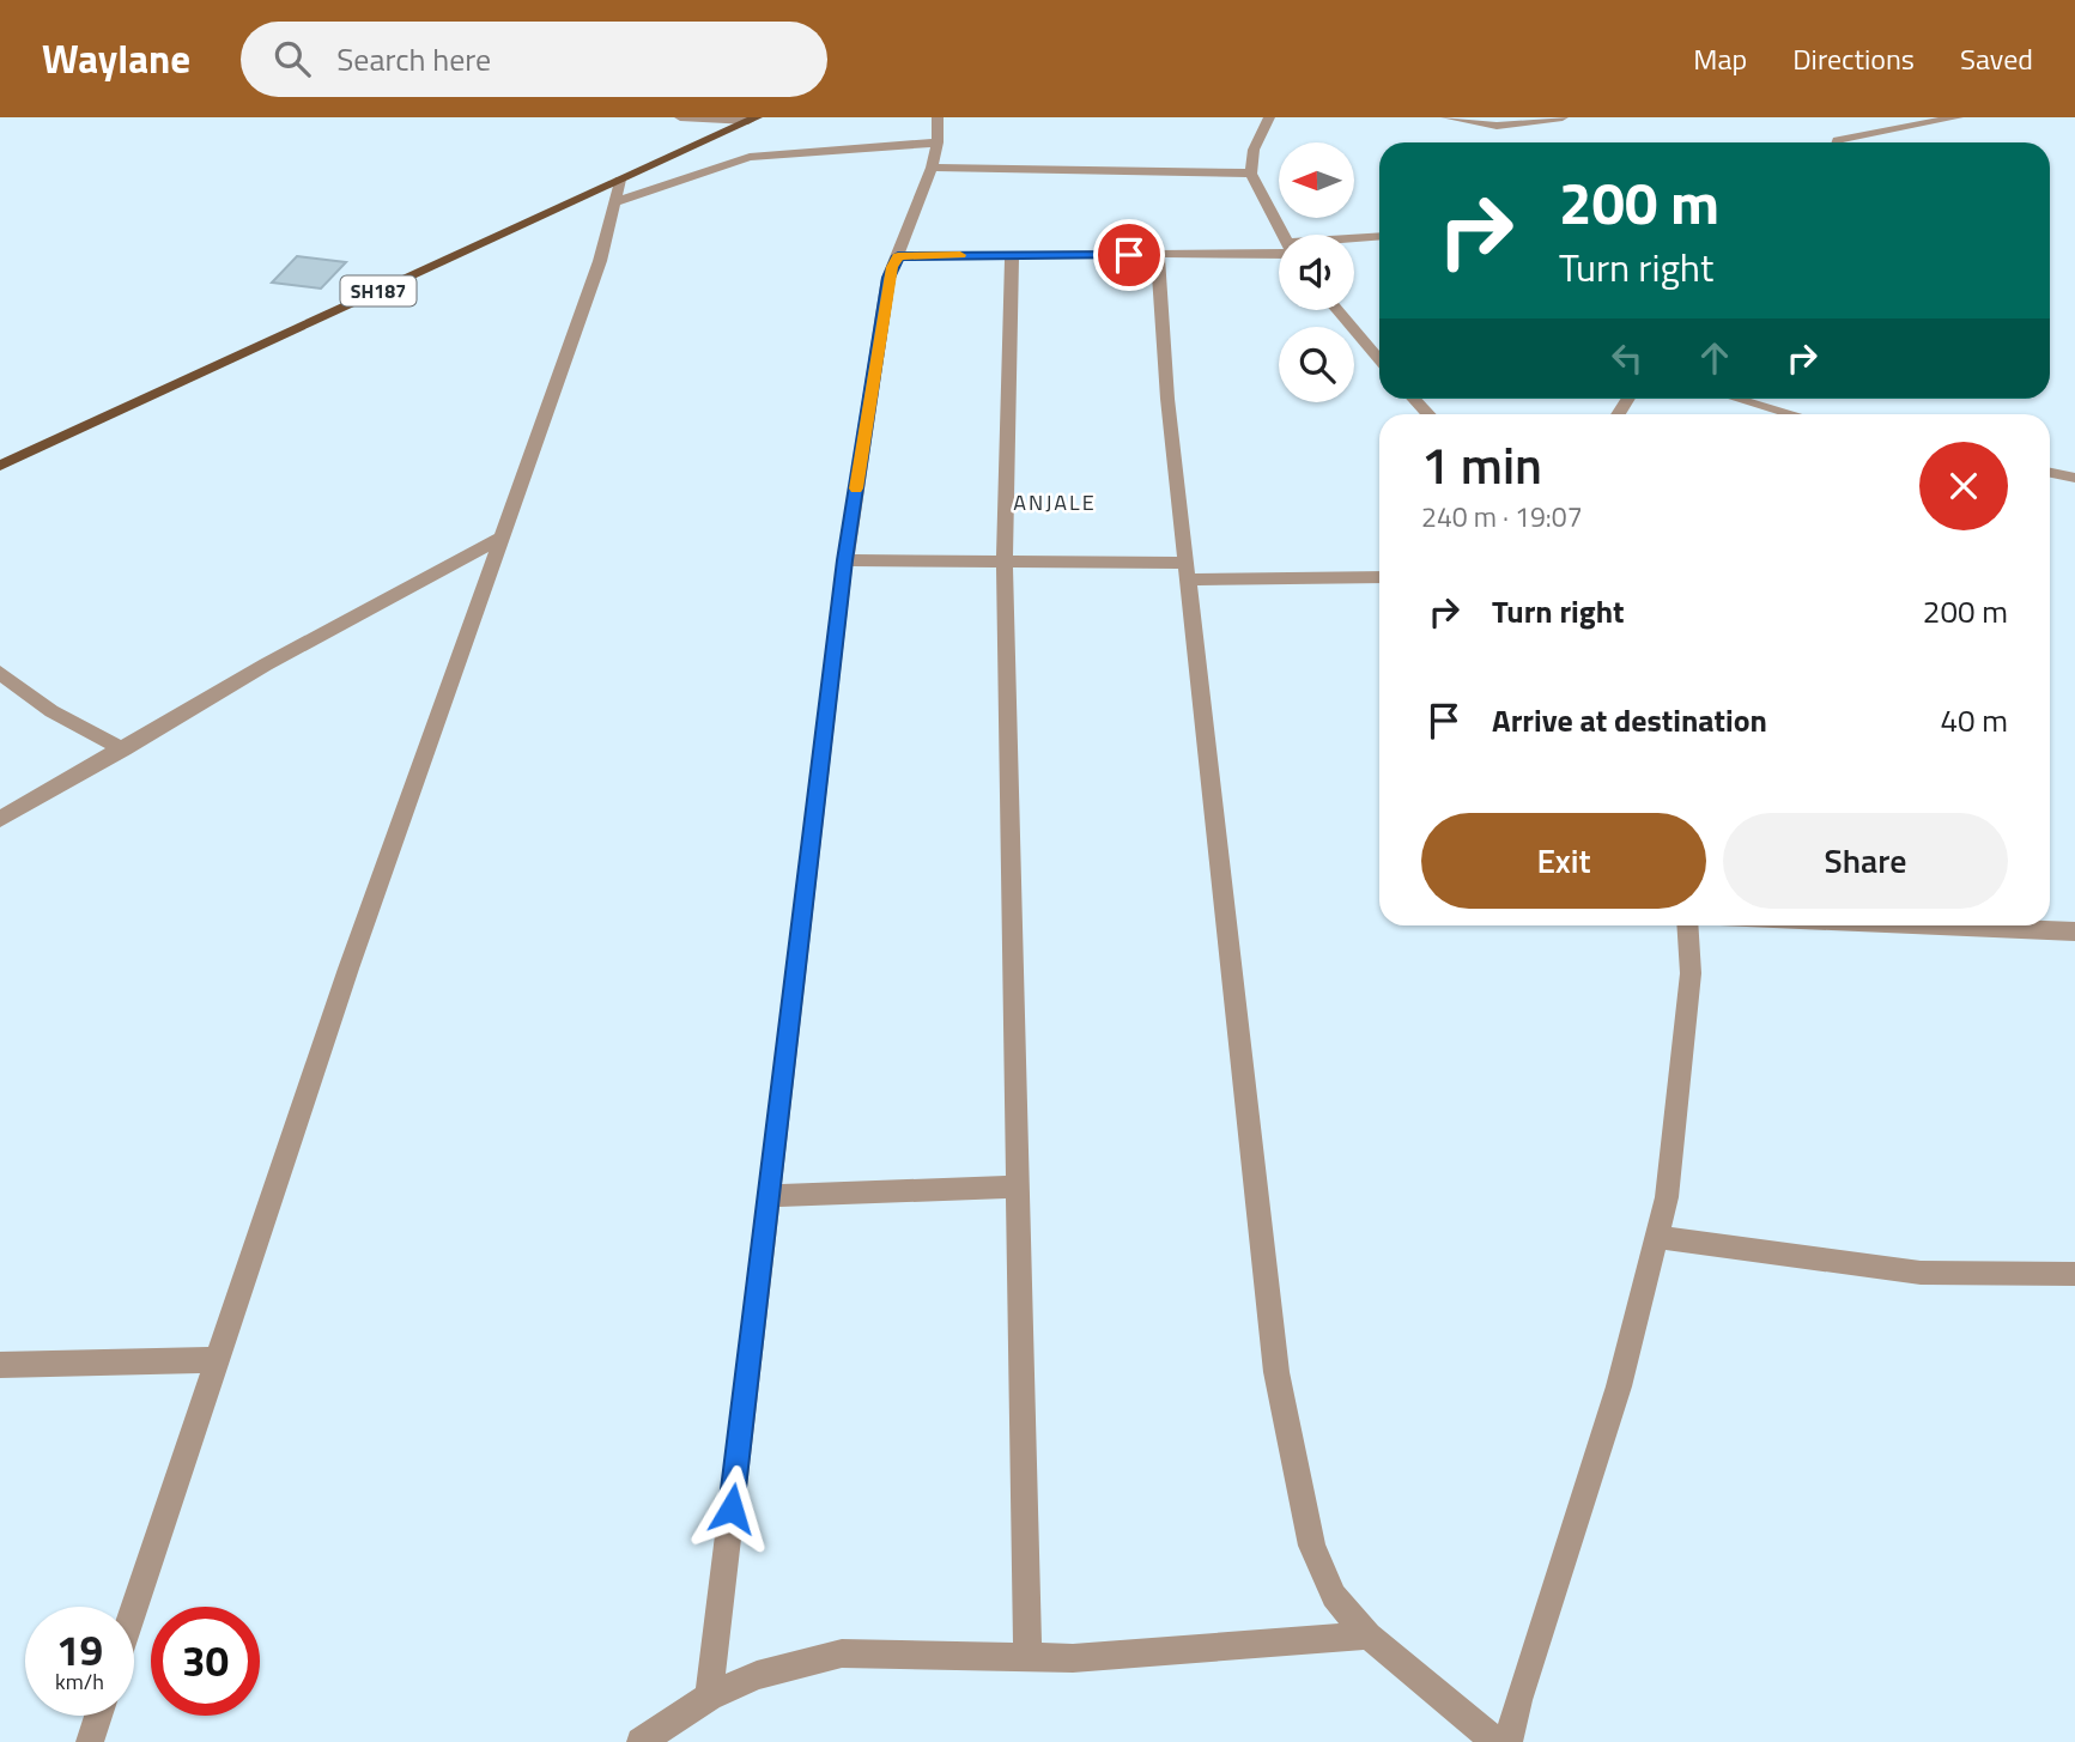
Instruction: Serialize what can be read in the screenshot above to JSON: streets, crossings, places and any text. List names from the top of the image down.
{
  "streets": {
    "main road": ["SH187"]
  },
  "districts": ["ANJALE"],
  "north": "left",
  "page": {
    "header": "Waylane",
    "search": "Search here",
    "nav": ["Map", "Directions", "Saved"],
    "turn": ["200 m", "Turn right"],
    "heading": ["1 min", "240 m · 19:07"],
    "list": [
      {
        "name": "Turn right",
        "value": "200 m"
      },
      {
        "name": "Arrive at destination",
        "value": "40 m"
      }
    ],
    "buttons": ["Exit", "Share"],
    "speed": "19 km/h",
    "limit": "30"
  }
}
